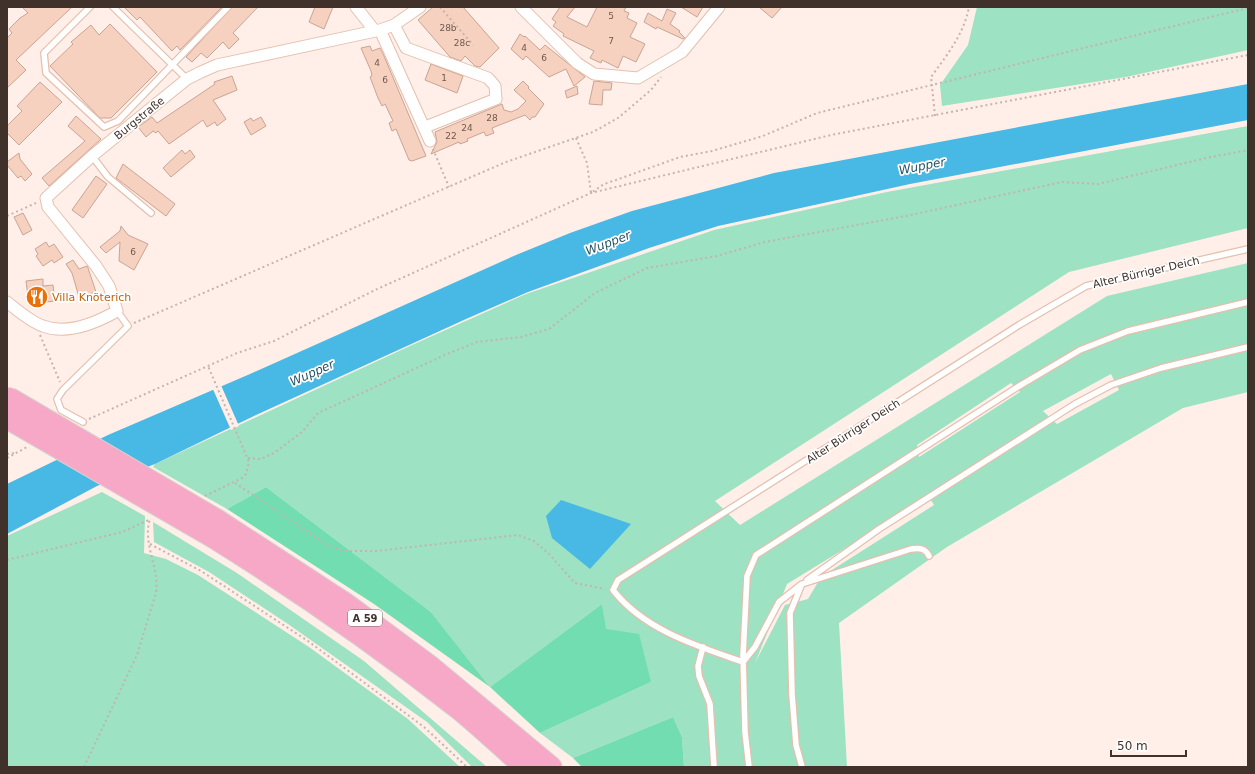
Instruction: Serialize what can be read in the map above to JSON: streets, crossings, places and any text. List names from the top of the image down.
{
  "streets": {
    "highway": ["A 59"],
    "street": ["Burgstraße"],
    "lane": ["Alter Bürriger Deich"]
  },
  "water": ["Wupper"],
  "places": {
    "restaurant": ["Villa Knöterich"]
  },
  "house_numbers": [
    "5",
    "28b",
    "7",
    "28c",
    "4",
    "6",
    "4",
    "1",
    "6",
    "28",
    "24",
    "22",
    "6"
  ],
  "scale_bar": "50 m"
}
